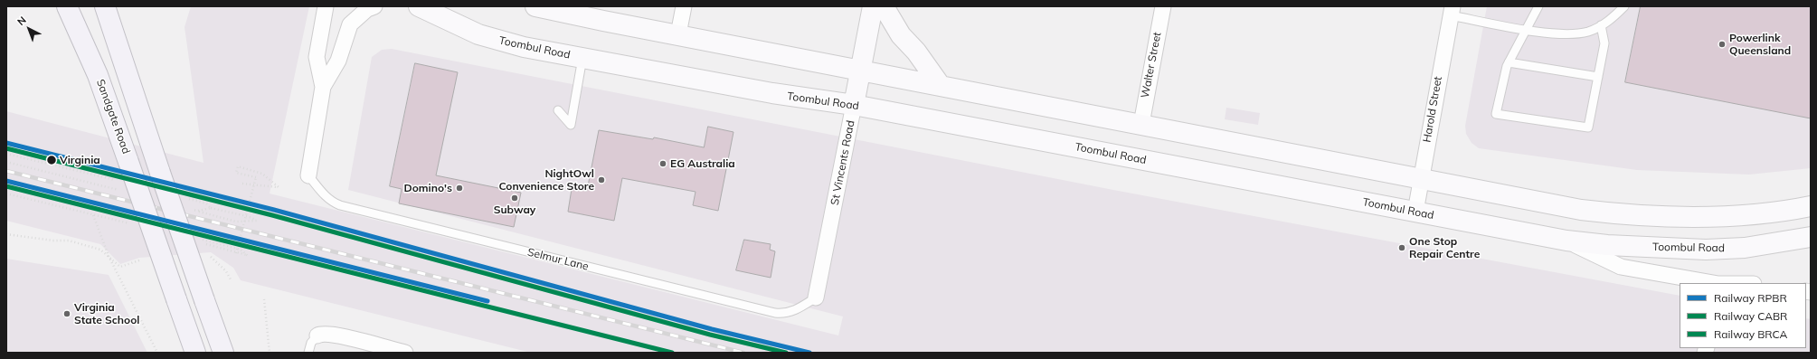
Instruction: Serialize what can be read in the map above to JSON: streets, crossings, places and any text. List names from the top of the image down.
{
  "streets": {
    "highway": ["Sandgate Road"],
    "main road": ["Toombul Road", "St Vincents Road"],
    "street": ["Walter Street", "Harold Street"],
    "lane": ["Selmur Lane"]
  },
  "crossings": [
    ["Toombul Road", "Harold Street"],
    ["Toombul Road", "St Vincents Road"],
    ["St Vincents Road", "Selmur Lane"]
  ],
  "places": [
    "Powerlink Queensland",
    "Virginia",
    "EG Australia",
    "NightOwl Convenience Store",
    "Domino's",
    "Subway",
    "One Stop Repair Centre",
    "Virginia State School"
  ],
  "lines": ["rail line RPBR", "rail line CABR", "rail line BRCA"],
  "legend": ["Railway RPBR", "Railway CABR", "Railway BRCA"],
  "north": "top left"
}
